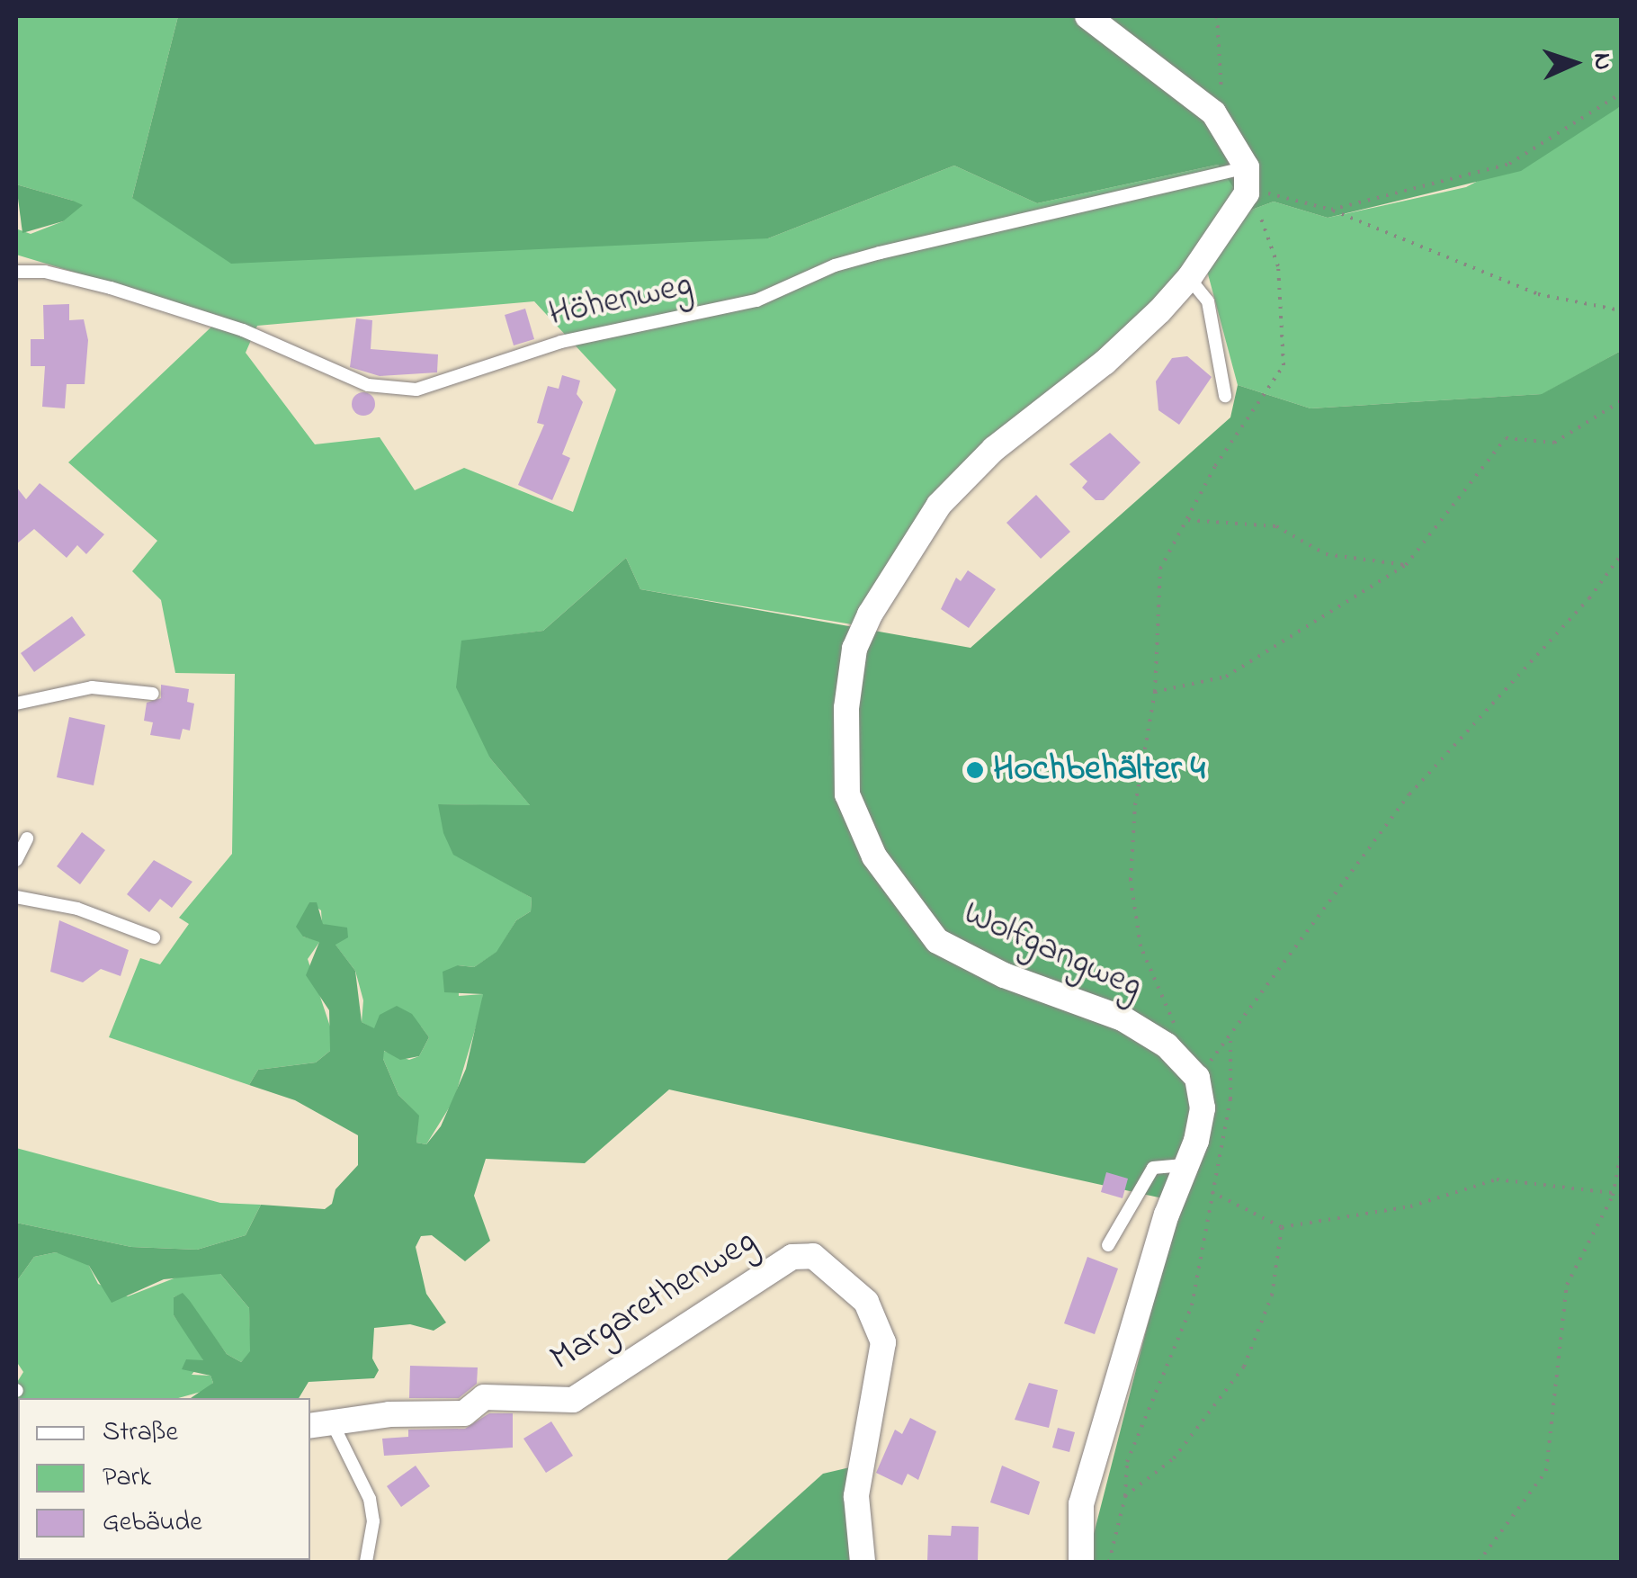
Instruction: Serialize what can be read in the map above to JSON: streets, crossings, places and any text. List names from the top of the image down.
{
  "streets": {
    "street": ["Wolfgangweg", "Margarethenweg"],
    "lane": ["Höhenweg"]
  },
  "places": ["Hochbehälter 4"],
  "legend": ["Straße", "Park", "Gebäude"],
  "north": "right"
}
